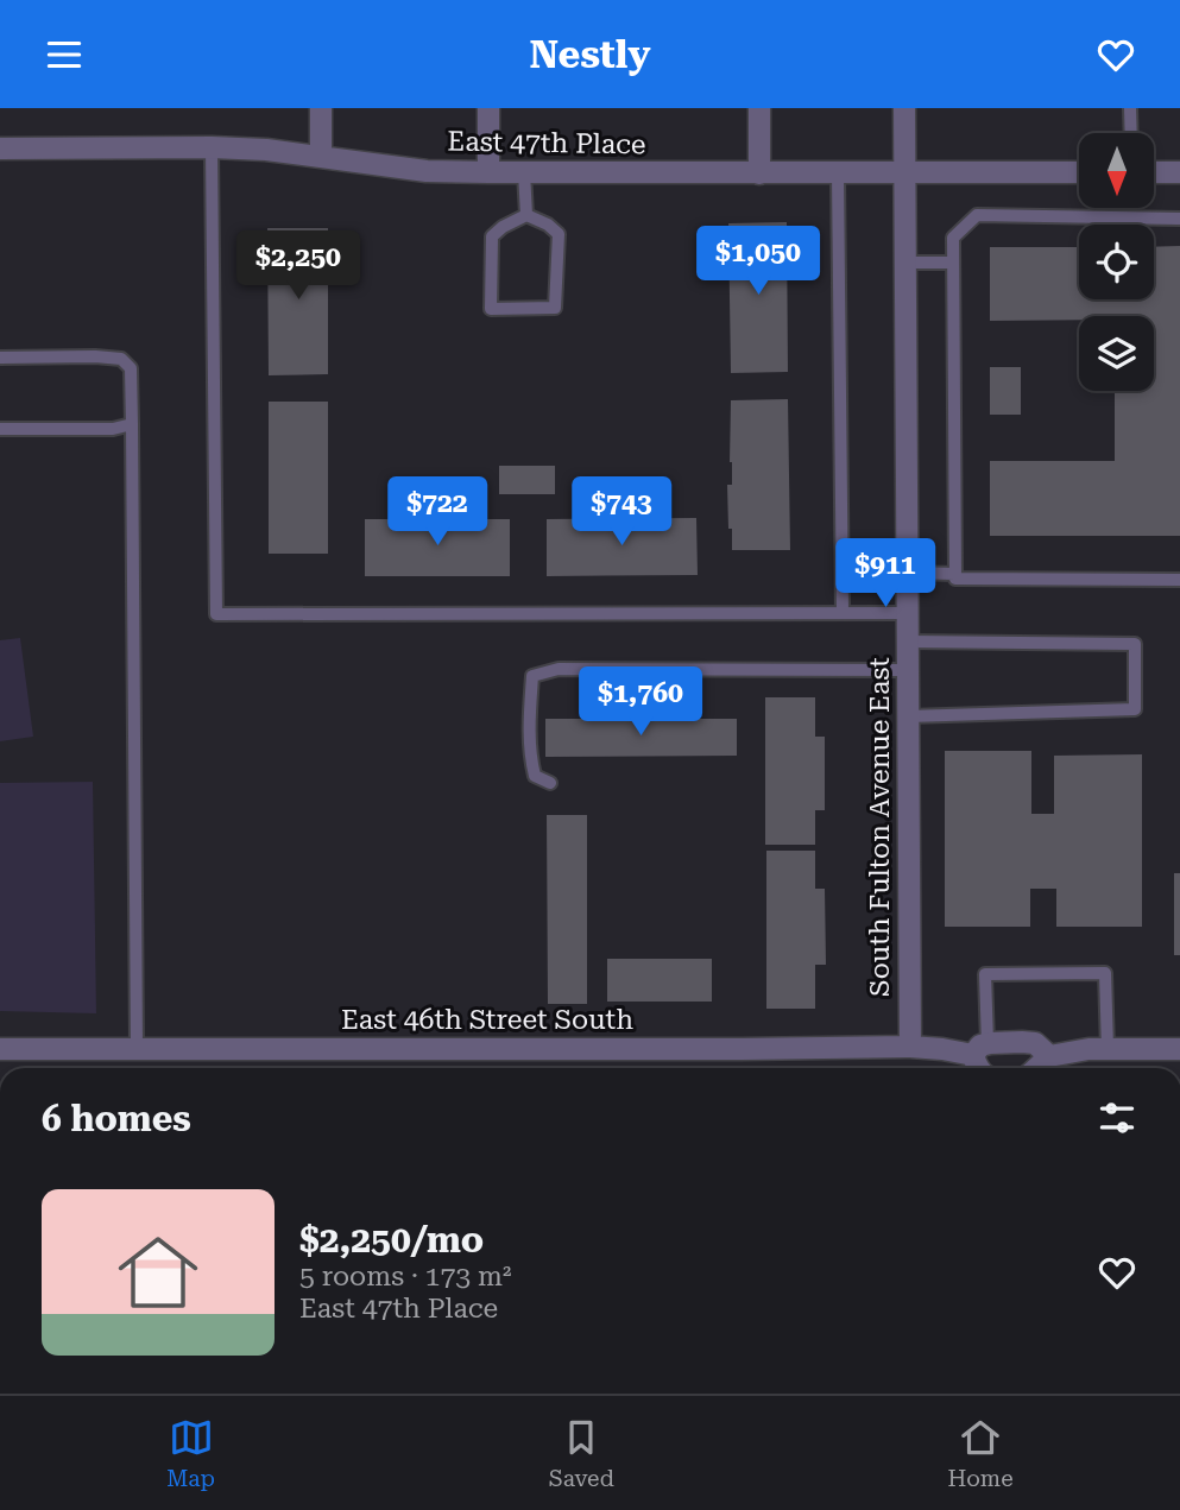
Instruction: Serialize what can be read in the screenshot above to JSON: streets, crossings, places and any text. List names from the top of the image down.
{
  "streets": {
    "street": ["East 47th Place", "South Fulton Avenue East", "East 46th Street South"]
  },
  "crossings": [
    ["East 47th Place", "South Fulton Avenue East"],
    ["South Fulton Avenue East", "East 46th Street South"]
  ],
  "north": "bottom",
  "page": {
    "header": "Nestly",
    "price": [
      "$1,050",
      "$2,250",
      "$722",
      "$743",
      "$911",
      "$1,760"
    ],
    "heading": "6 homes",
    "list": [
      {
        "name": "$2,250/mo",
        "note": "5 rooms · 173 m² · East 47th Place"
      }
    ],
    "tabs": ["Map", "Saved", "Home"]
  }
}
